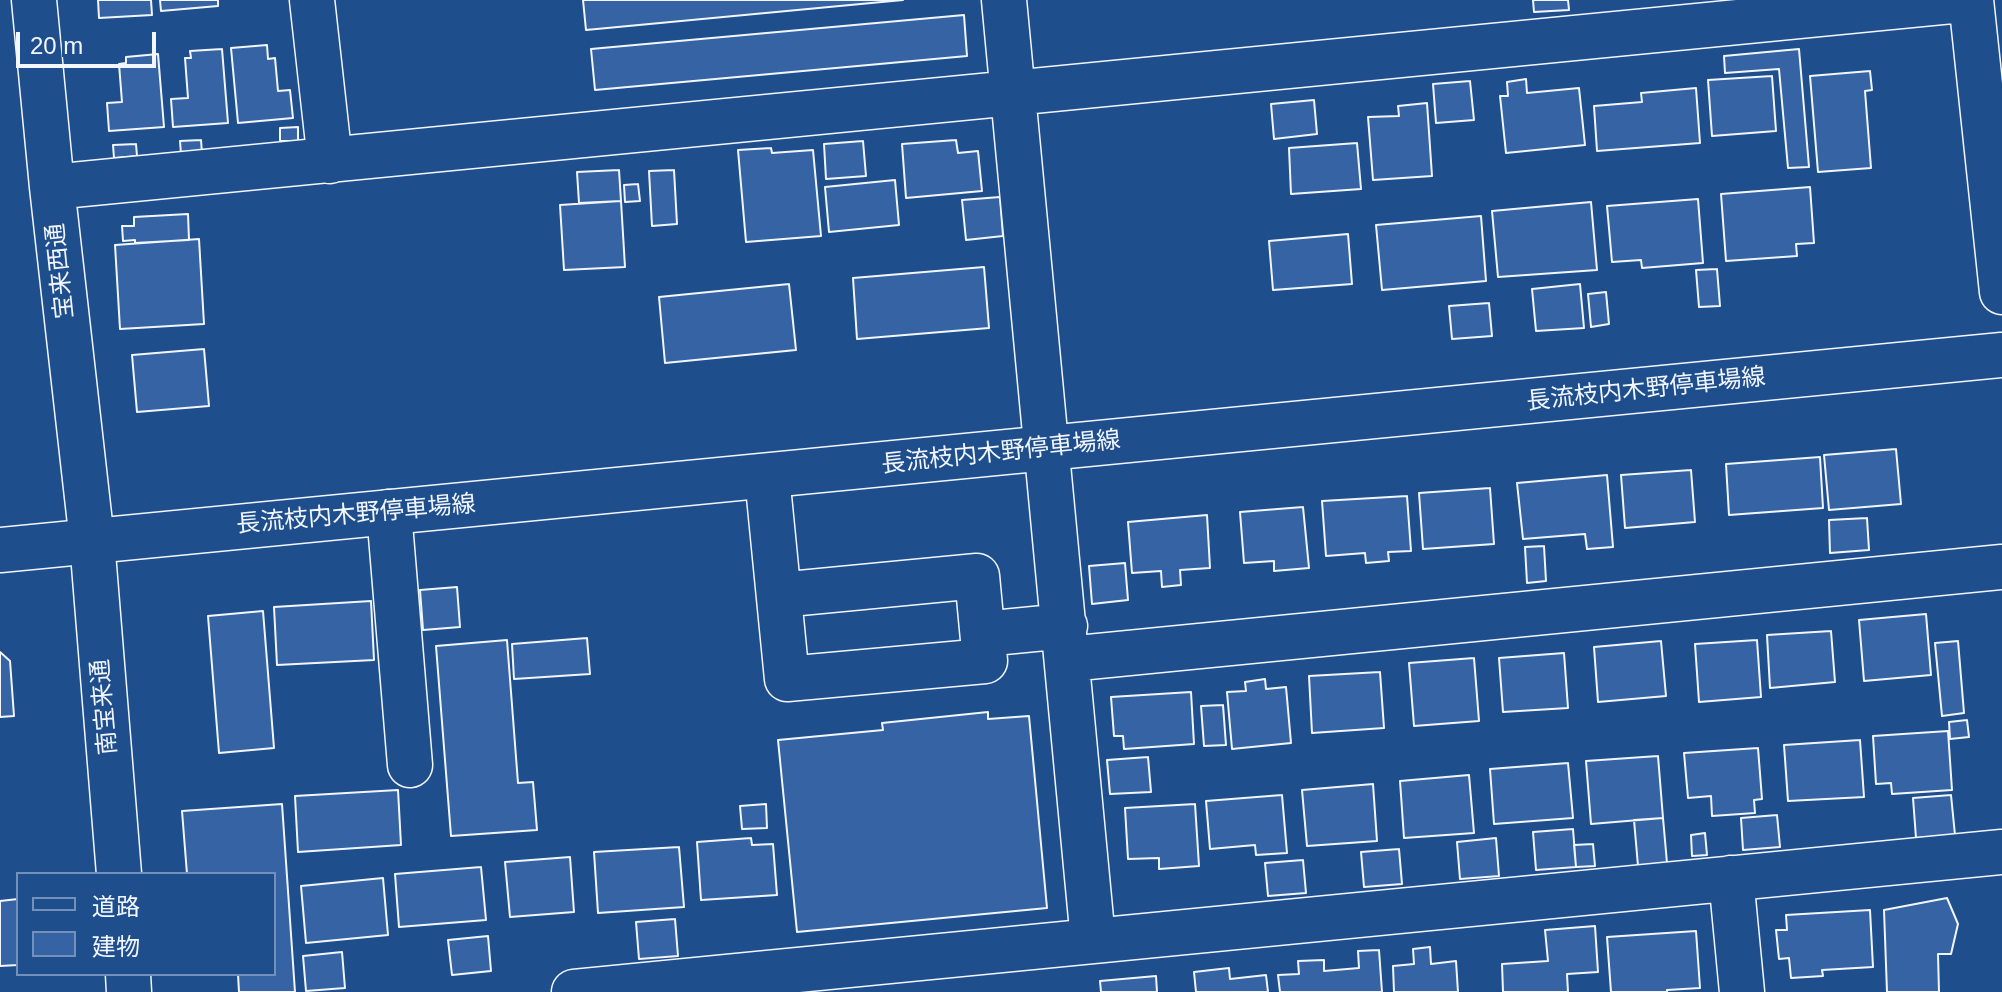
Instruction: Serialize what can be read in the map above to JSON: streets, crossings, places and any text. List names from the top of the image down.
{
  "streets": {
    "street": ["宝来西通", "長流枝内木野停車場線", "南宝来通"]
  },
  "crossings": [
    ["宝来西通", "長流枝内木野停車場線"],
    ["宝来西通", "南宝来通"],
    ["長流枝内木野停車場線", "南宝来通"]
  ],
  "legend": ["道路", "建物"],
  "scale_bar": "20 m"
}
